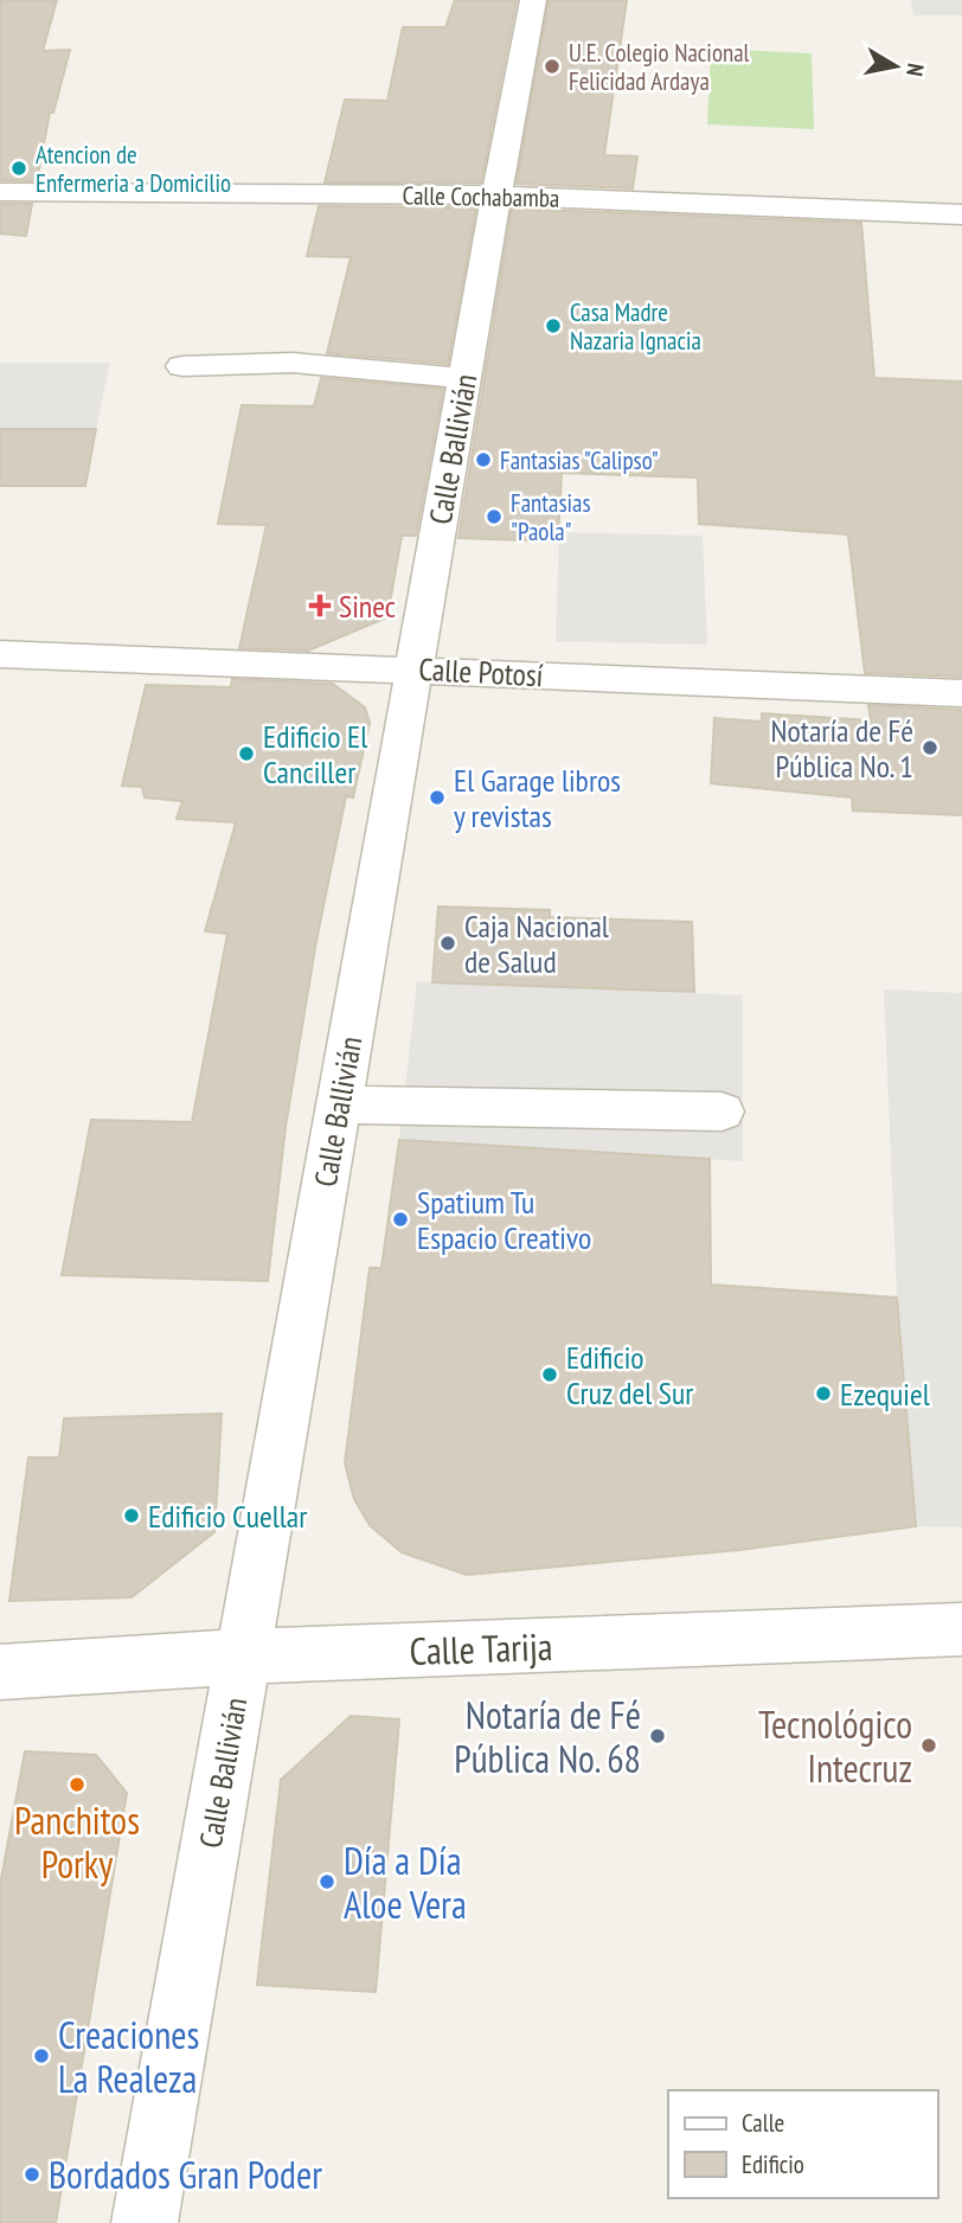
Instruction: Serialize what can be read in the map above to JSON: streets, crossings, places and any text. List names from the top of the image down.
{
  "streets": {
    "street": [
      "Calle Cochabamba",
      "Calle Ballivián",
      "Calle Potosí",
      "Calle Tarija"
    ]
  },
  "crossings": [
    ["Calle Cochabamba", "Calle Ballivián"],
    ["Calle Ballivián", "Calle Potosí"],
    ["Calle Ballivián", "Calle Tarija"]
  ],
  "places": {
    "other": [
      "U.E. Colegio Nacional Felicidad Ardaya",
      "Atencion de Enfermeria a Domicilio",
      "Casa Madre Nazaria Ignacia",
      "Fantasias \"Calipso\"",
      "Fantasias \"Paola\"",
      "Notaría de Fé Pública No. 1",
      "Edificio El Canciller",
      "El Garage libros y revistas",
      "Caja Nacional de Salud",
      "Spatium Tu Espacio Creativo",
      "Edificio Cruz del Sur",
      "Ezequiel",
      "Edificio Cuellar",
      "Notaría de Fé Pública No. 68",
      "Tecnológico Intecruz",
      "Panchitos Porky",
      "Día a Día Aloe Vera",
      "Creaciones La Realeza",
      "Bordados Gran Poder"
    ],
    "health": ["Sinec"]
  },
  "legend": ["Calle", "Edificio"],
  "north": "right"
}
